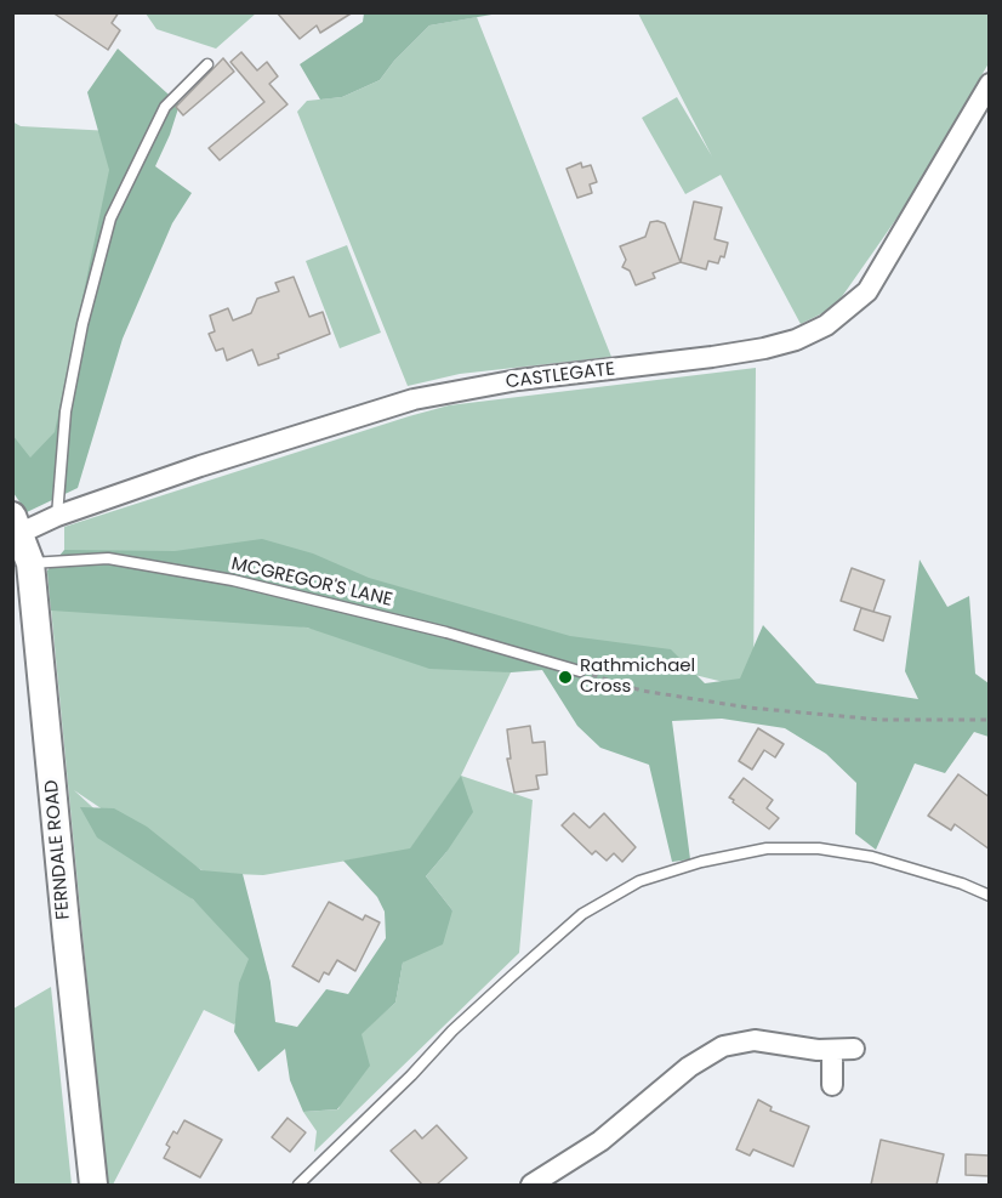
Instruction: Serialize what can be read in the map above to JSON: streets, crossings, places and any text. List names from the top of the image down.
{
  "streets": {
    "street": ["CASTLEGATE", "FERNDALE ROAD"],
    "lane": ["MCGREGOR'S LANE"]
  },
  "crossings": [
    ["CASTLEGATE", "FERNDALE ROAD"],
    ["MCGREGOR'S LANE", "FERNDALE ROAD"]
  ],
  "places": ["Rathmichael Cross"]
}
